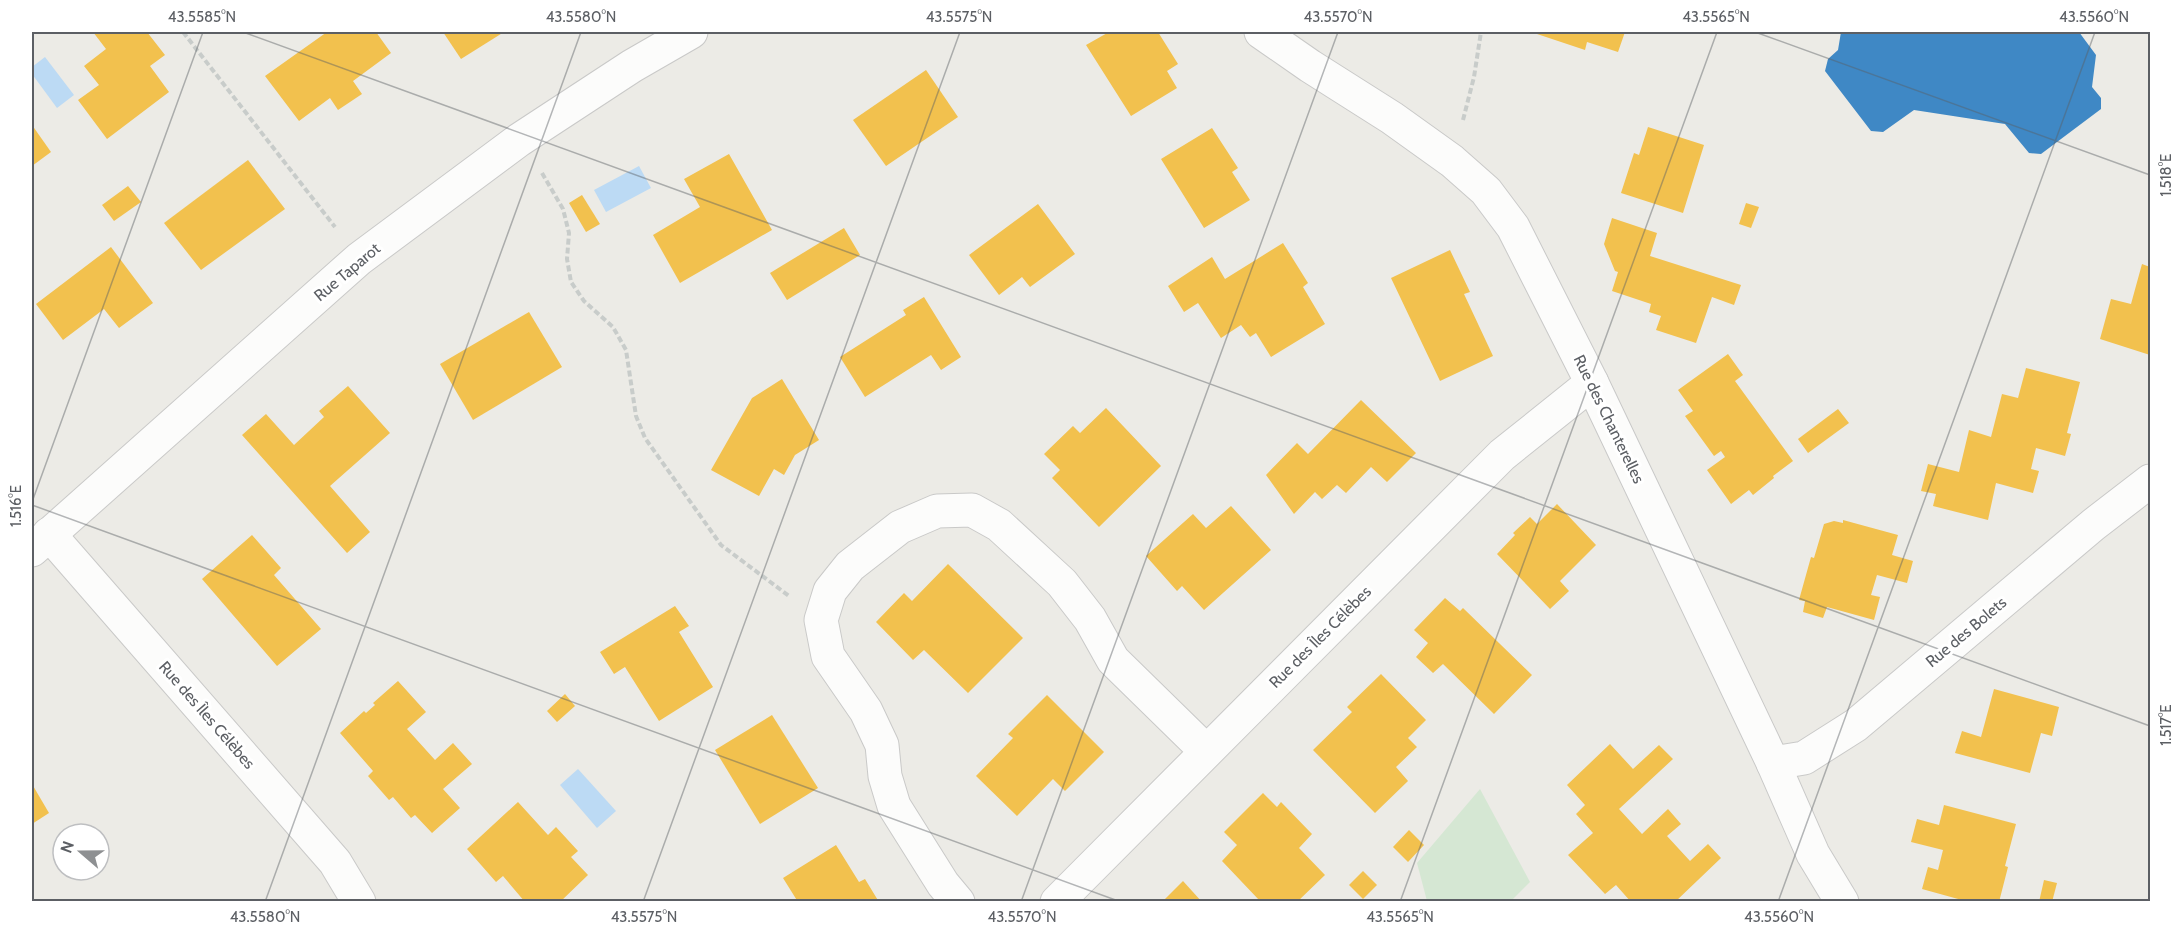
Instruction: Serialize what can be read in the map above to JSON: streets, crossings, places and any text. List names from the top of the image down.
{
  "streets": {
    "street": [
      "Rue Taparot",
      "Rue des Chanterelles",
      "Rue des Bolets",
      "Rue des Îles Célèbes"
    ]
  },
  "crossings": [
    ["Rue Taparot", "Rue des Îles Célèbes"],
    ["Rue des Chanterelles", "Rue des Bolets"],
    ["Rue des Chanterelles", "Rue des Îles Célèbes"]
  ],
  "north": "left",
  "coordinates": [
    "43.5585°N",
    "43.5580°N",
    "43.5575°N",
    "43.5570°N",
    "43.5565°N",
    "43.5560°N",
    "1.518°E",
    "1.516°E",
    "1.517°E"
  ]
}
